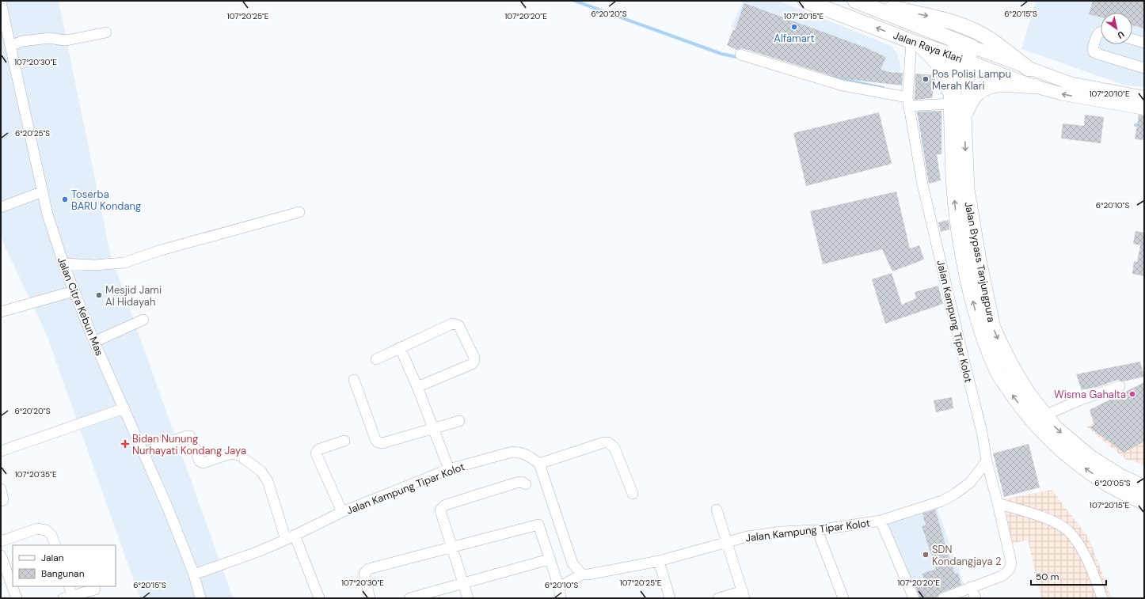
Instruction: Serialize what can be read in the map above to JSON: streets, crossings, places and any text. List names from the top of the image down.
{
  "streets": {
    "highway": ["Jalan Raya Klari", "Jalan Bypass Tanjungpura"],
    "street": ["Jalan Citra Kebun Mas", "Jalan Kampung Tipar Kolot"]
  },
  "crossings": [
    ["Jalan Raya Klari", "Jalan Bypass Tanjungpura"],
    ["Jalan Raya Klari", "Jalan Kampung Tipar Kolot"],
    ["Jalan Citra Kebun Mas", "Jalan Kampung Tipar Kolot"]
  ],
  "places": {
    "other": [
      "Alfamart",
      "Pos Polisi Lampu Merah Klari",
      "Toserba BARU Kondang",
      "Mesjid Jami Al Hidayah",
      "Wisma Gahalta",
      "SDN Kondangjaya 2"
    ],
    "health": ["Bidan Nunung Nurhayati Kondang Jaya"]
  },
  "legend": ["Jalan", "Bangunan"],
  "scale_bar": "50 m",
  "north": "bottom right",
  "coordinates": [
    "6°20'20\"S",
    "6°20'15\"S",
    "107°20'25\"E",
    "107°20'20\"E",
    "107°20'15\"E",
    "107°20'30\"E",
    "107°20'10\"E",
    "6°20'25\"S",
    "6°20'10\"S",
    "107°20'35\"E",
    "6°20'05\"S"
  ]
}
